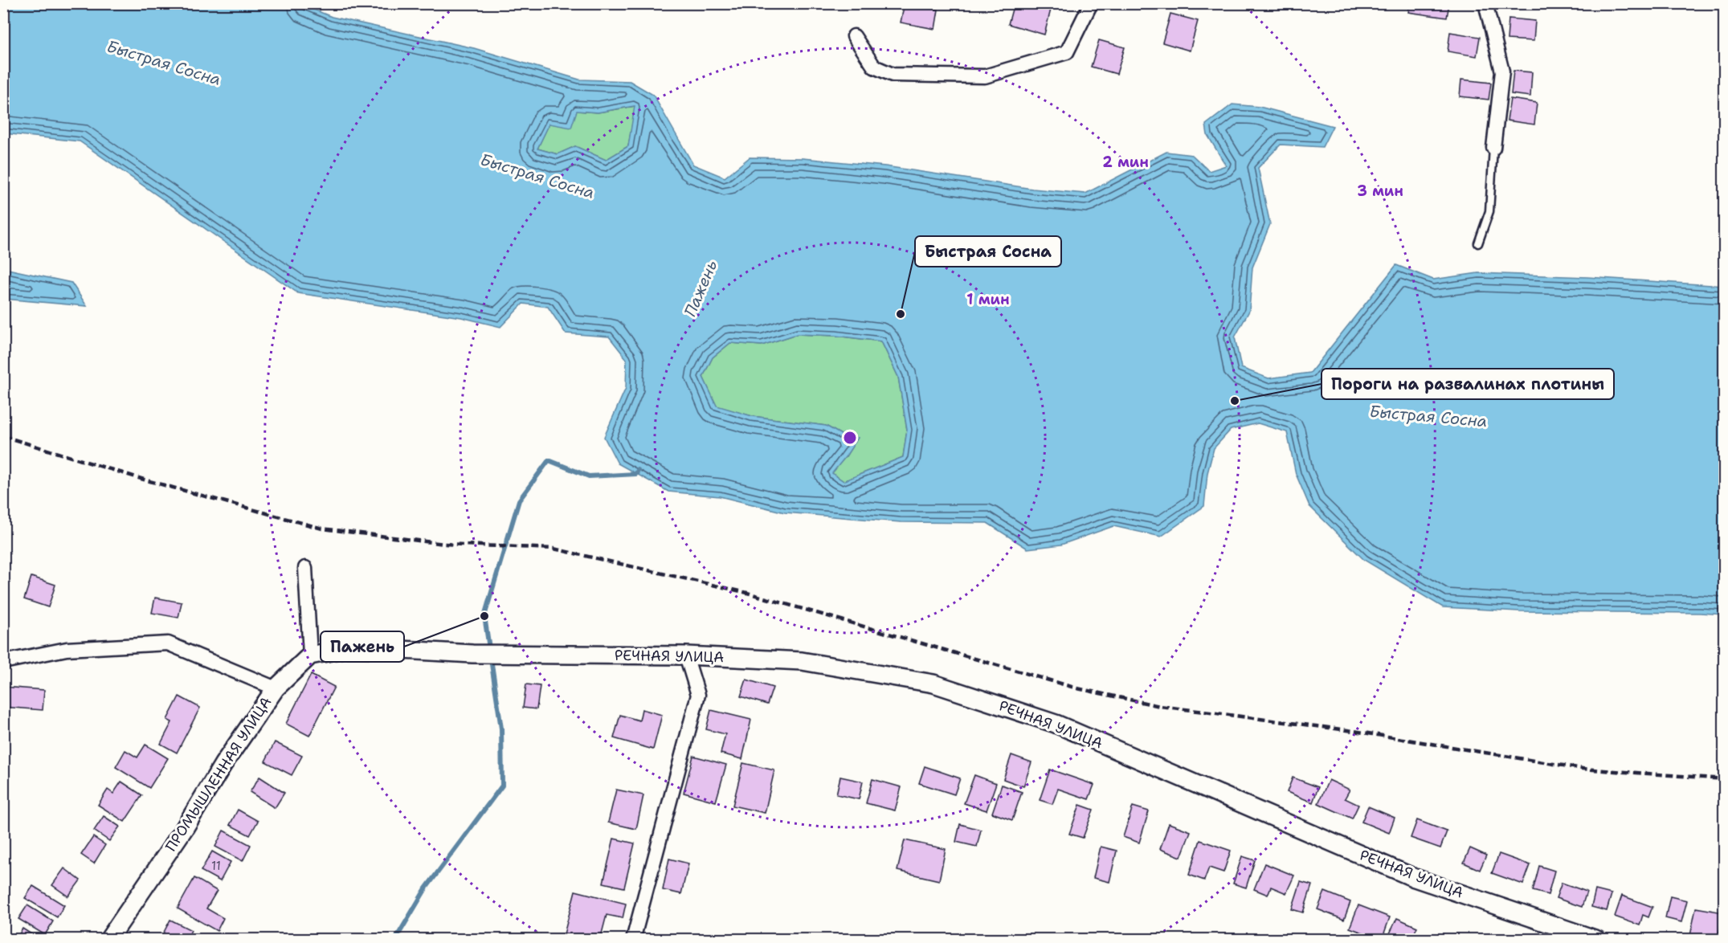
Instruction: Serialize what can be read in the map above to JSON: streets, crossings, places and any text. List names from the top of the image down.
{
  "streets": {
    "street": ["РЕЧНАЯ УЛИЦА", "ПРОМЫШЛЕННАЯ УЛИЦА"]
  },
  "crossings": [
    ["РЕЧНАЯ УЛИЦА", "ПРОМЫШЛЕННАЯ УЛИЦА"]
  ],
  "water": ["Быстрая Сосна", "Пажень"],
  "places": ["Быстрая Сосна", "Пороги на развалинах плотины", "Пажень"],
  "house_numbers": ["11"],
  "rings": ["2 мин", "3 мин", "1 мин"]
}
